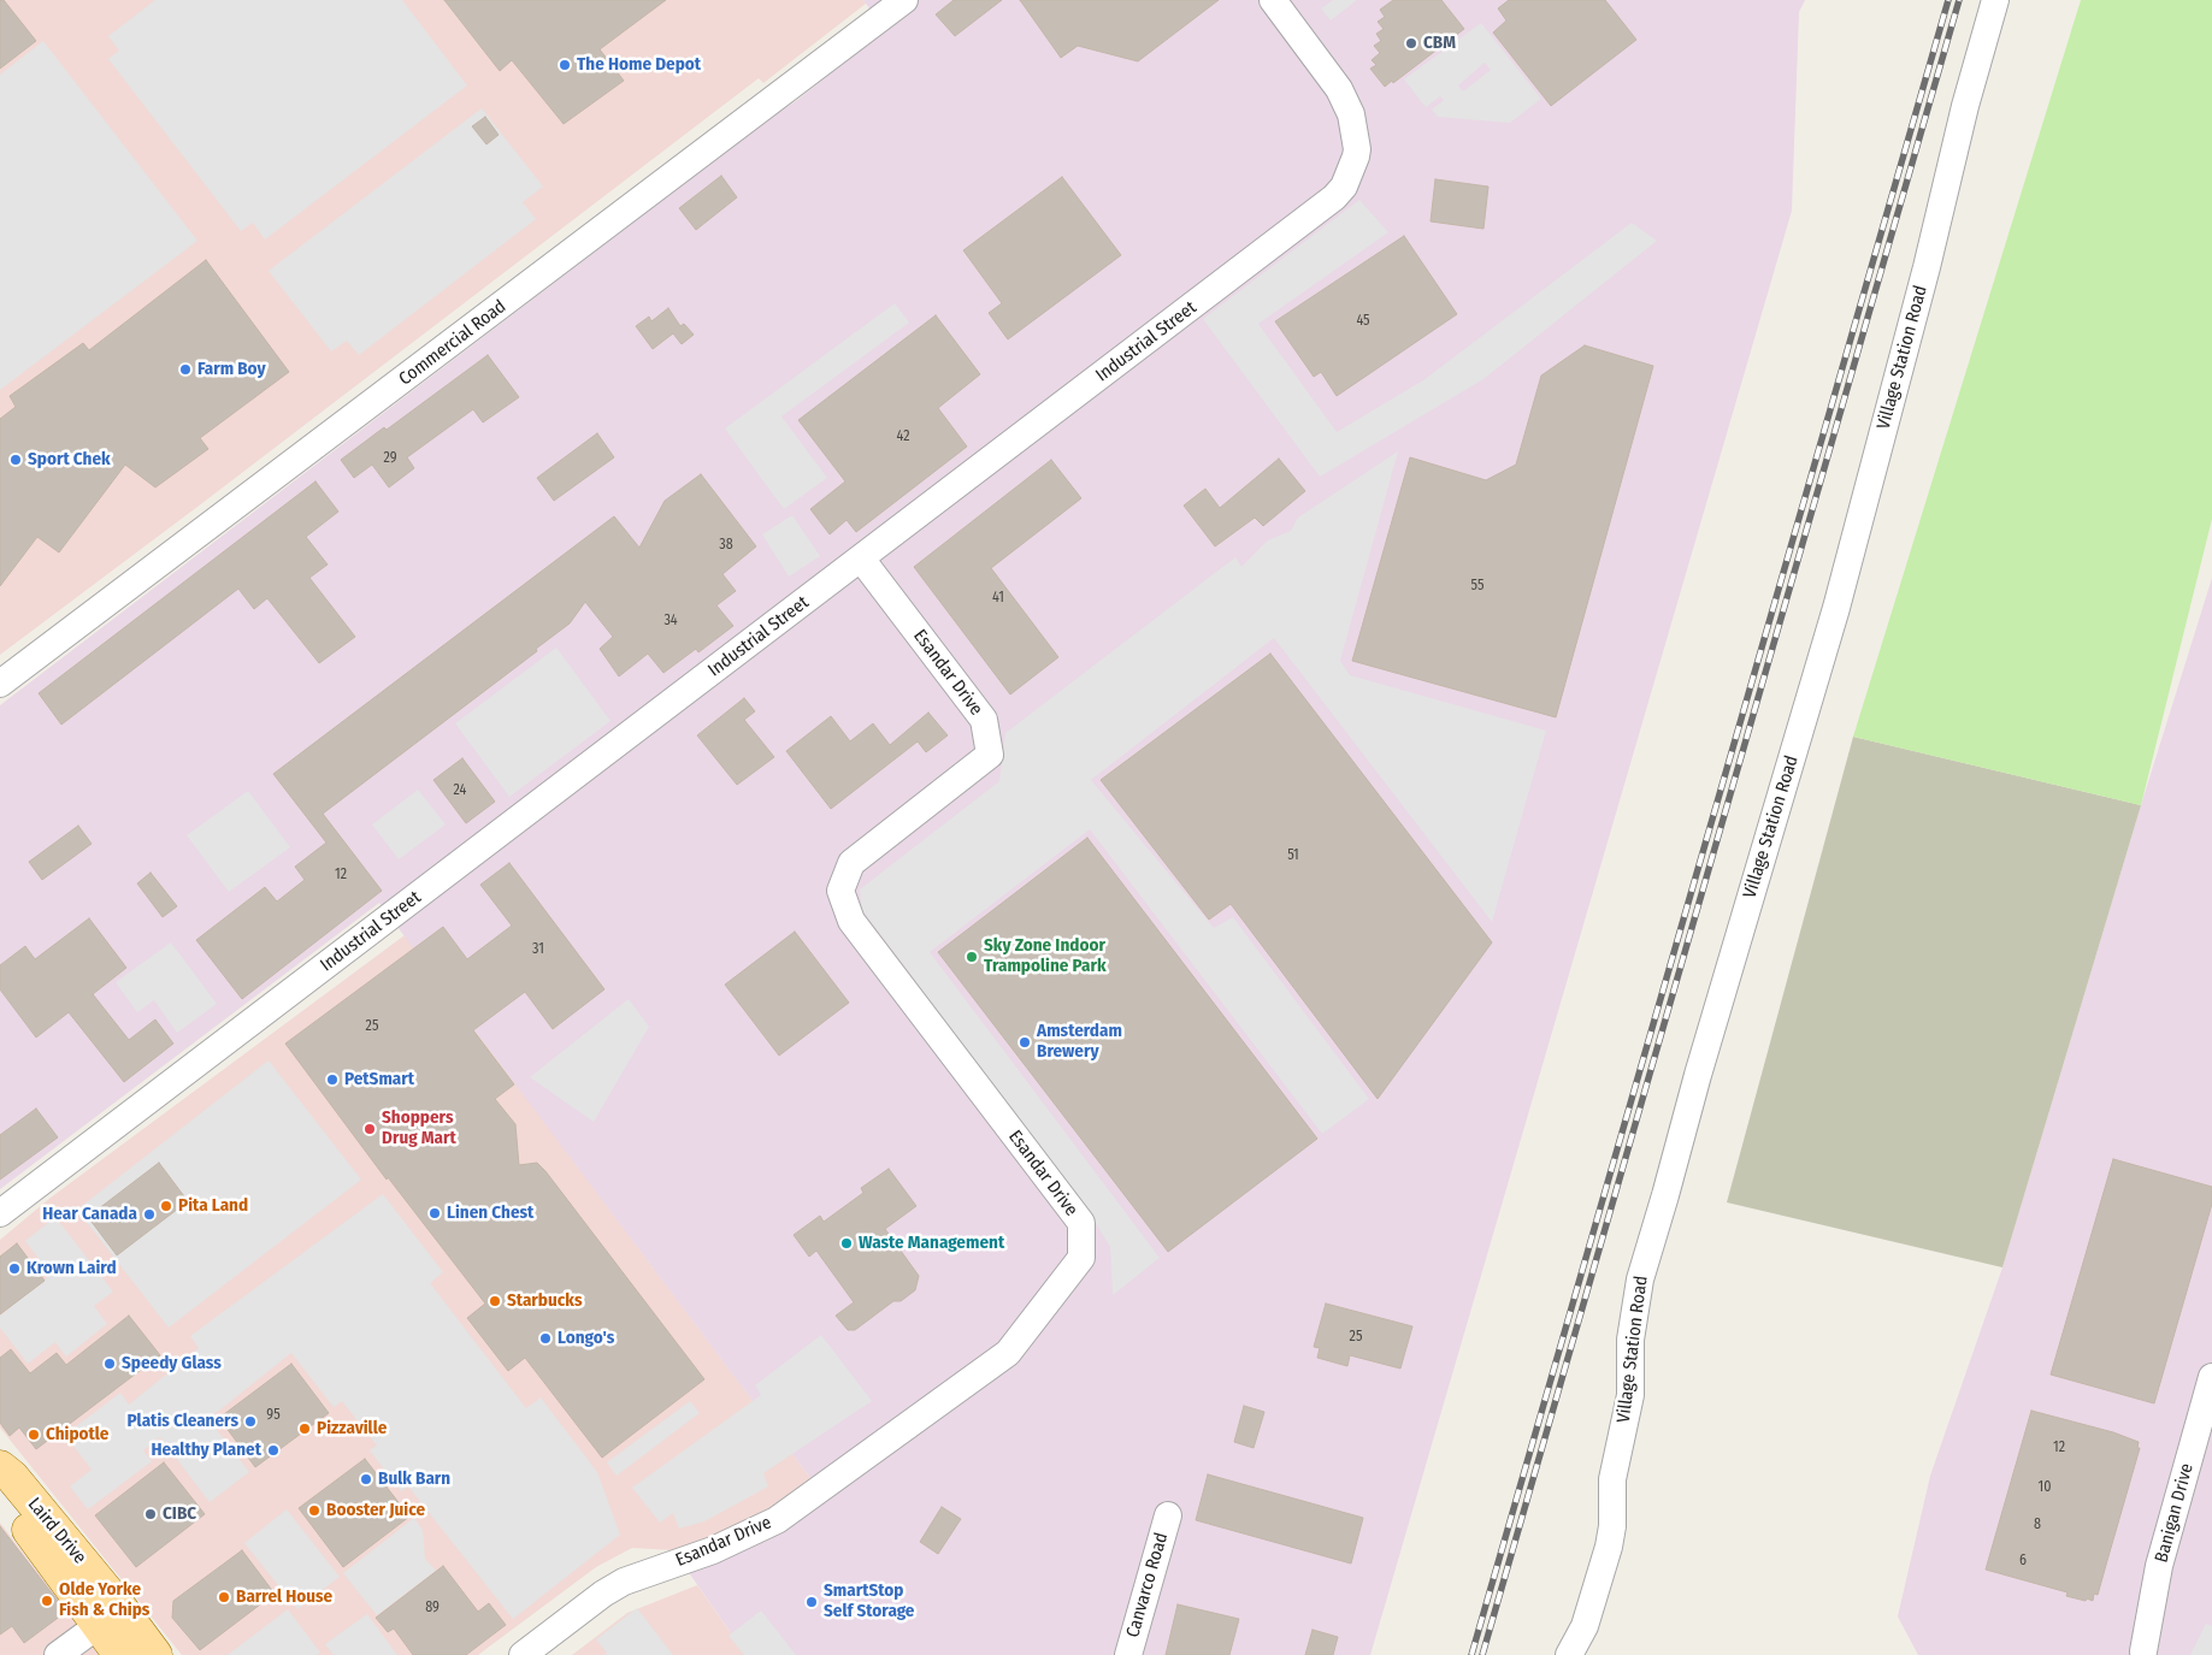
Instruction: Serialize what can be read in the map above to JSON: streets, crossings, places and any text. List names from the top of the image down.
{
  "streets": {
    "main road": ["Laird Drive"],
    "street": [
      "Industrial Street",
      "Commercial Road",
      "Village Station Road",
      "Esandar Drive",
      "Banigan Drive",
      "Canvarco Road"
    ]
  },
  "crossings": [
    ["Industrial Street", "Esandar Drive"]
  ],
  "places": [
    "CBM",
    "The Home Depot",
    "Farm Boy",
    "Sport Chek",
    "Sky Zone Indoor Trampoline Park",
    "Amsterdam Brewery",
    "PetSmart",
    "Shoppers Drug Mart",
    "Pita Land",
    "Linen Chest",
    "Hear Canada",
    "Waste Management",
    "Krown Laird",
    "Starbucks",
    "Longo's",
    "Speedy Glass",
    "Platis Cleaners",
    "Pizzaville",
    "Chipotle",
    "Healthy Planet",
    "Bulk Barn",
    "Booster Juice",
    "CIBC",
    "Barrel House",
    "Olde Yorke Fish & Chips",
    "SmartStop Self Storage"
  ],
  "house_numbers": [
    "45",
    "42",
    "29",
    "38",
    "55",
    "41",
    "34",
    "24",
    "51",
    "12",
    "31",
    "25",
    "25",
    "95",
    "12",
    "10",
    "8",
    "6",
    "89"
  ]
}
